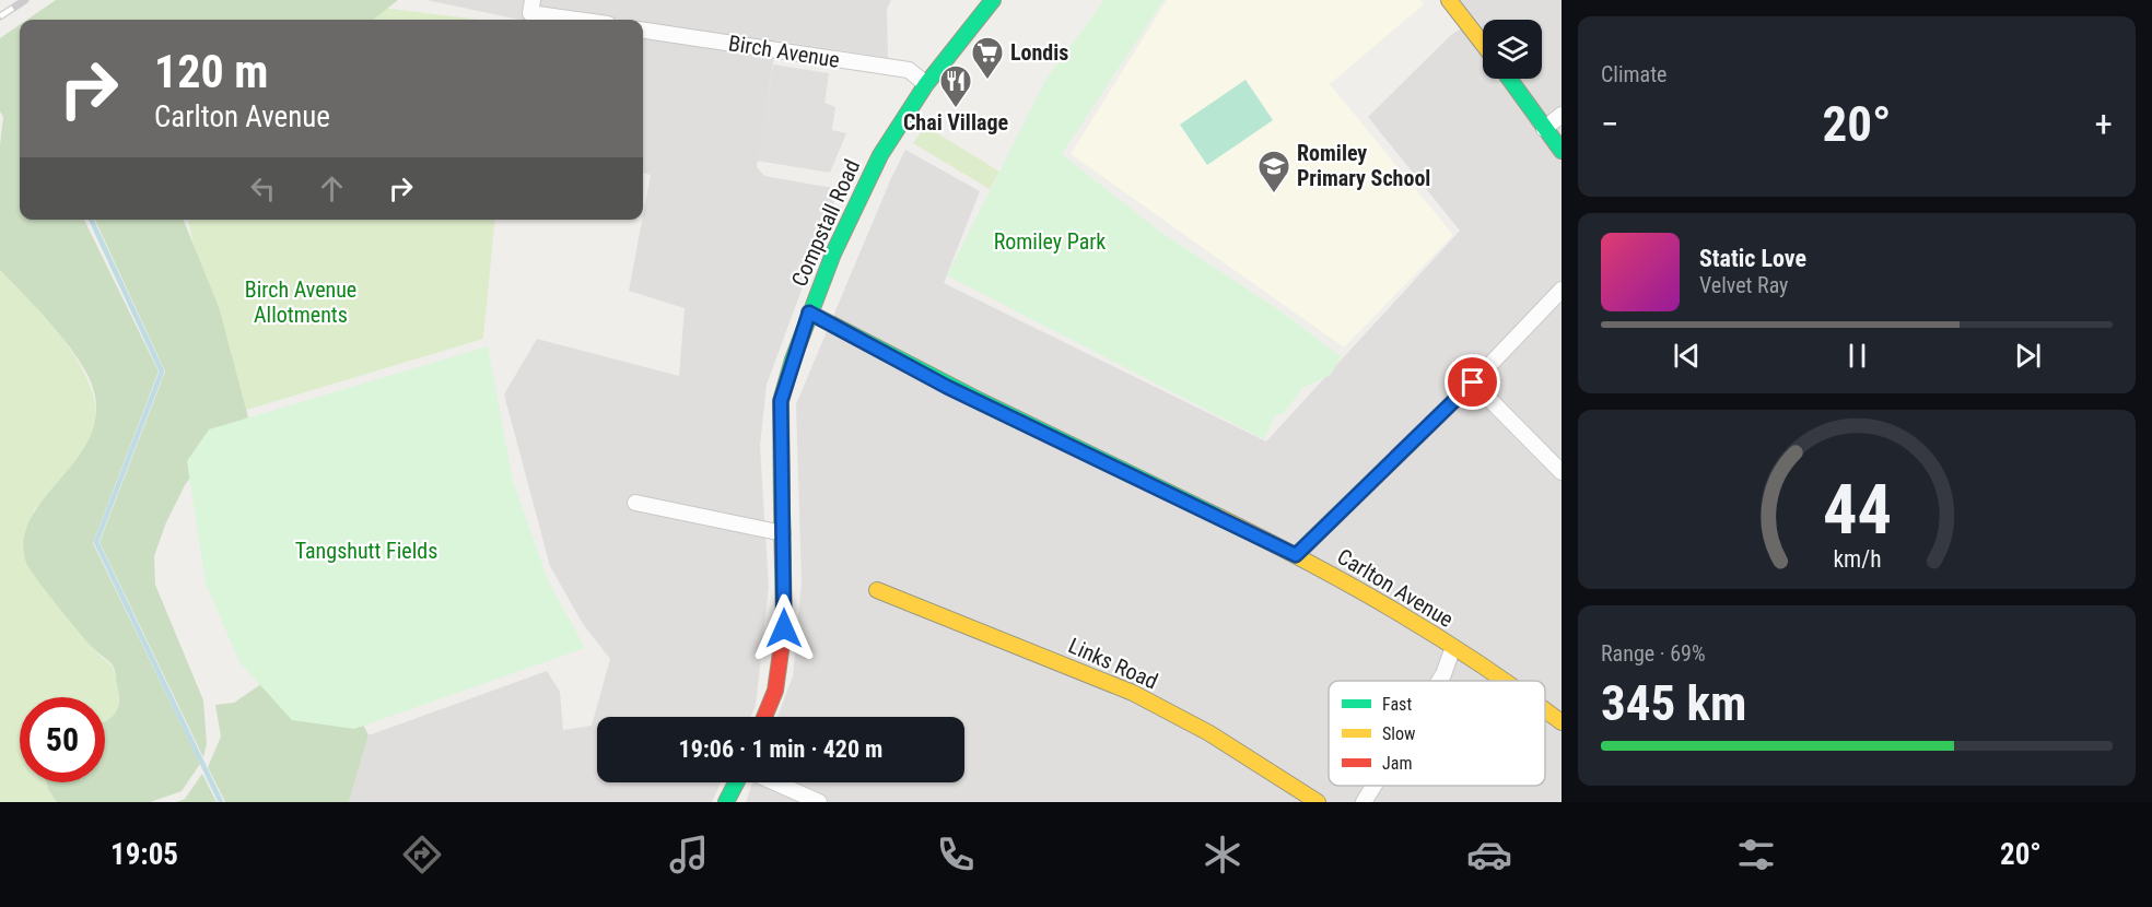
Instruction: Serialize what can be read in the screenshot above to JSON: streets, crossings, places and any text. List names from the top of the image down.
{
  "streets": {
    "street": [
      "Birch Avenue",
      "Compstall Road",
      "Carlton Avenue",
      "Links Road"
    ]
  },
  "crossings": [
    ["Birch Avenue", "Compstall Road"],
    ["Compstall Road", "Carlton Avenue"]
  ],
  "parks": ["Romiley Park", "Birch Avenue Allotments", "Tangshutt Fields"],
  "places": {
    "supermarket": ["Londis"],
    "restaurant": ["Chai Village"],
    "school or university": ["Romiley Primary School"]
  },
  "legend": ["Fast", "Slow", "Jam"],
  "page": {
    "tile": [
      "Climate",
      ["Range · 69%", "345 km"]
    ],
    "turn": ["120 m", "Carlton Avenue"],
    "heat": ["−", "20°", "+"],
    "song": ["Static Love", "Velvet Ray"],
    "limit": "50",
    "trip": "19:06 · 1 min · 420 m",
    "tabs": ["19:05", "20°"],
    "gauge": ["44", "km/h"]
  }
}
